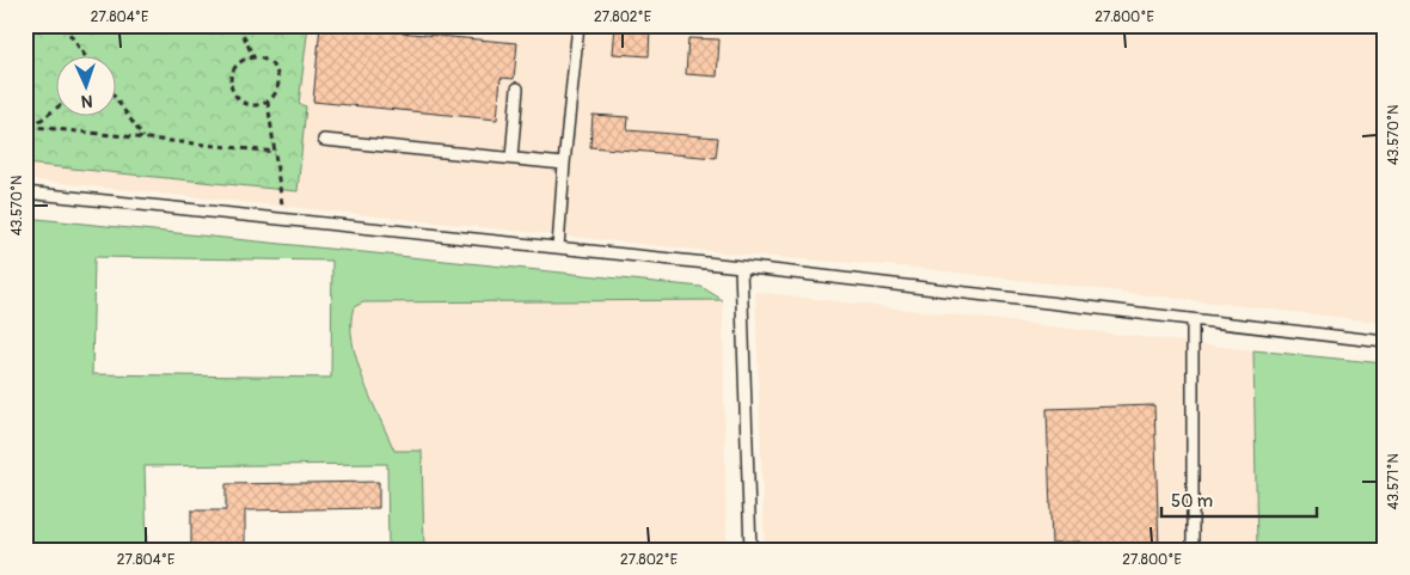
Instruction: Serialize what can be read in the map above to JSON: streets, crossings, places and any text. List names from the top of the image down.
{
  "scale_bar": "50 m",
  "north": "bottom",
  "coordinates": [
    "27.804°E",
    "27.802°E",
    "27.800°E",
    "43.570°N",
    "43.571°N"
  ]
}
